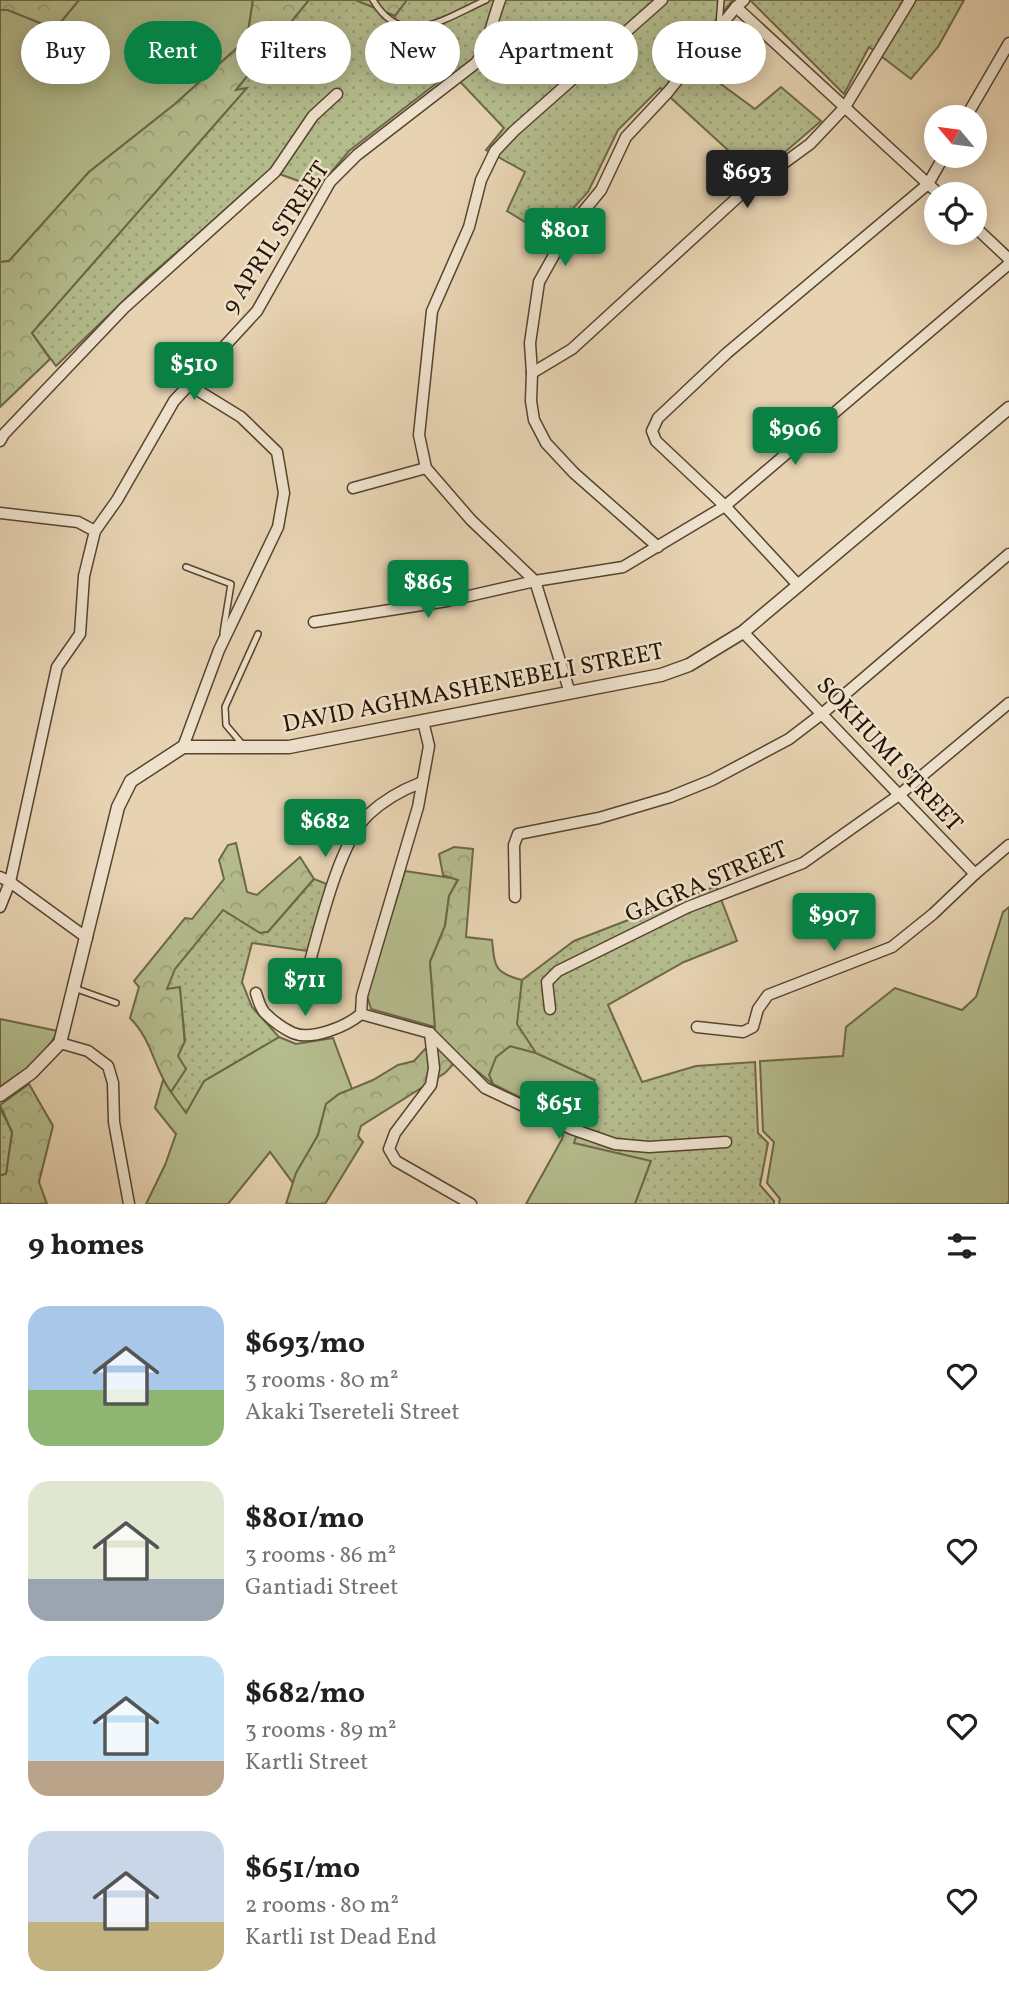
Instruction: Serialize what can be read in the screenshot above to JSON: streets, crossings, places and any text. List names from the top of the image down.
{
  "streets": {
    "street": [
      "9 APRIL STREET",
      "DAVID AGHMASHENEBELI STREET",
      "SOKHUMI STREET",
      "GAGRA STREET"
    ]
  },
  "crossings": [
    ["DAVID AGHMASHENEBELI STREET", "SOKHUMI STREET"],
    ["SOKHUMI STREET", "GAGRA STREET"]
  ],
  "north": "top left",
  "page": {
    "chip": [
      "Buy",
      "Rent",
      "Filters",
      "New",
      "Apartment",
      "House"
    ],
    "price": [
      "$693",
      "$801",
      "$510",
      "$906",
      "$865",
      "$682",
      "$907",
      "$711",
      "$651"
    ],
    "heading": "9 homes",
    "list": [
      {
        "name": "$693/mo",
        "note": "3 rooms · 80 m² · Akaki Tsereteli Street"
      },
      {
        "name": "$801/mo",
        "note": "3 rooms · 86 m² · Gantiadi Street"
      },
      {
        "name": "$682/mo",
        "note": "3 rooms · 89 m² · Kartli Street"
      },
      {
        "name": "$651/mo",
        "note": "2 rooms · 80 m² · Kartli 1st Dead End"
      }
    ]
  }
}
